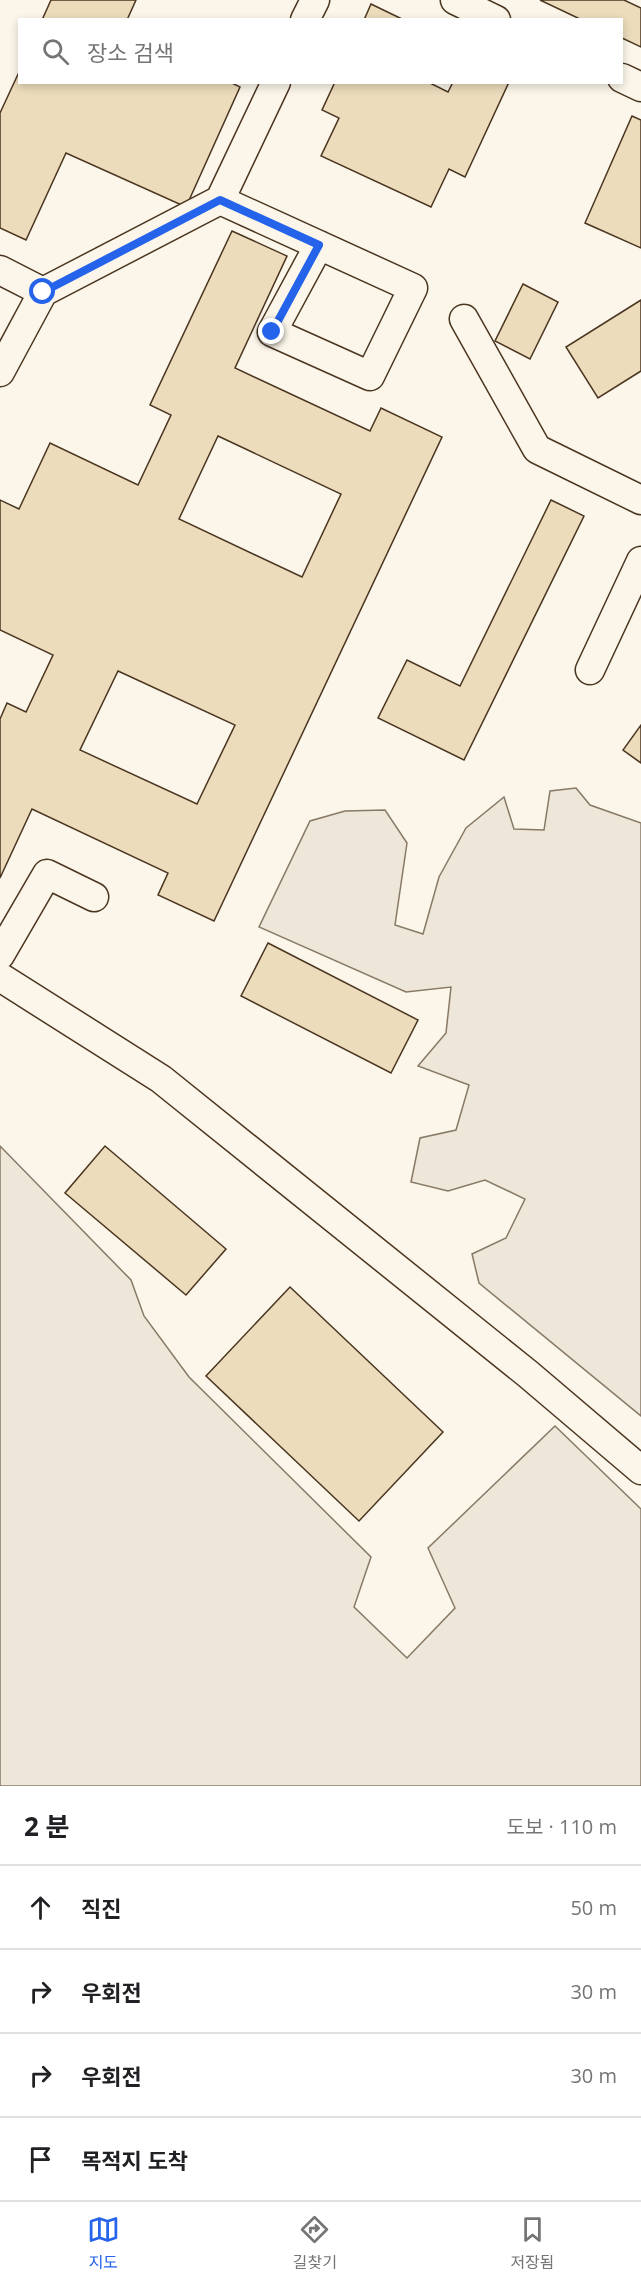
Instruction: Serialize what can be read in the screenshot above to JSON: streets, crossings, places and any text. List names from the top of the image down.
{
  "page": {
    "search": "장소 검색",
    "heading": ["2 분", "도보 · 110 m"],
    "list": [
      ["직진", "50 m"],
      ["우회전", "30 m"],
      ["우회전", "30 m"],
      "목적지 도착"
    ],
    "nav": ["지도", "길찾기", "저장됨"]
  }
}
